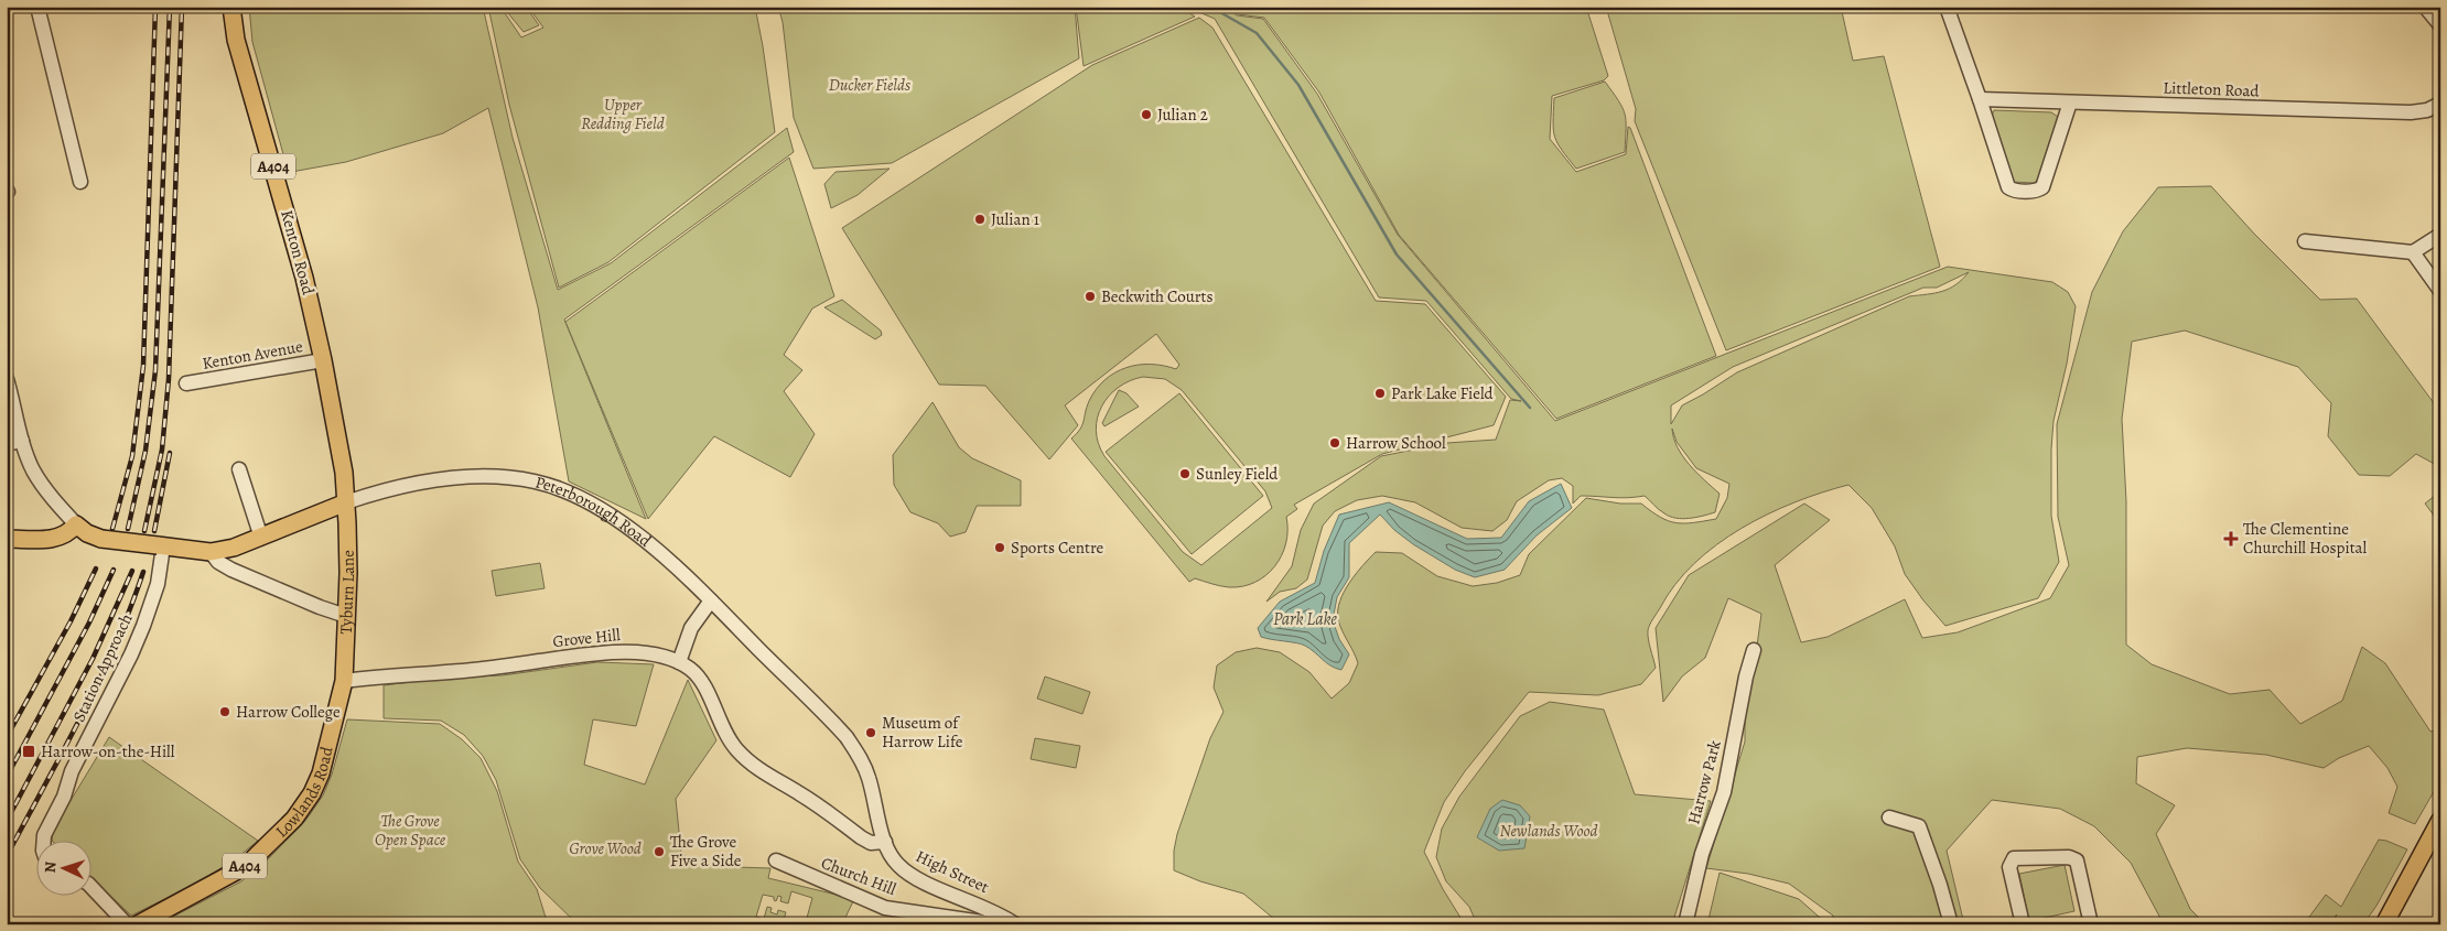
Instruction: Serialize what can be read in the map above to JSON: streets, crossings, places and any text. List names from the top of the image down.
{
  "streets": {
    "main road": [
      "A404",
      "Kenton Road",
      "Peterborough Road",
      "Tyburn Lane",
      "Lowlands Road"
    ],
    "street": [
      "Littleton Road",
      "Kenton Avenue",
      "Grove Hill",
      "Station Approach",
      "Harrow Park",
      "High Street",
      "Church Hill"
    ]
  },
  "crossings": [
    ["Kenton Road", "Kenton Avenue"],
    ["Kenton Road", "Peterborough Road"],
    ["Kenton Road", "Tyburn Lane"],
    ["Peterborough Road", "Tyburn Lane"],
    ["Peterborough Road", "Grove Hill"],
    ["Peterborough Road", "Station Approach"],
    ["Peterborough Road", "High Street"],
    ["Tyburn Lane", "Grove Hill"],
    ["Tyburn Lane", "Lowlands Road"],
    ["Grove Hill", "Lowlands Road"],
    ["Grove Hill", "High Street"]
  ],
  "water": ["Park Lake"],
  "parks": [
    "Ducker Fields",
    "Upper Redding Field",
    "The Grove Open Space",
    "Newlands Wood",
    "Grove Wood"
  ],
  "places": {
    "other": [
      "Julian 2",
      "Julian 1",
      "Beckwith Courts",
      "Park Lake Field",
      "Harrow School",
      "Sunley Field",
      "Sports Centre",
      "Harrow College",
      "Museum of Harrow Life",
      "The Grove Five a Side"
    ],
    "health": ["The Clementine Churchill Hospital"],
    "transit": ["Harrow-on-the-Hill"]
  },
  "north": "left"
}
